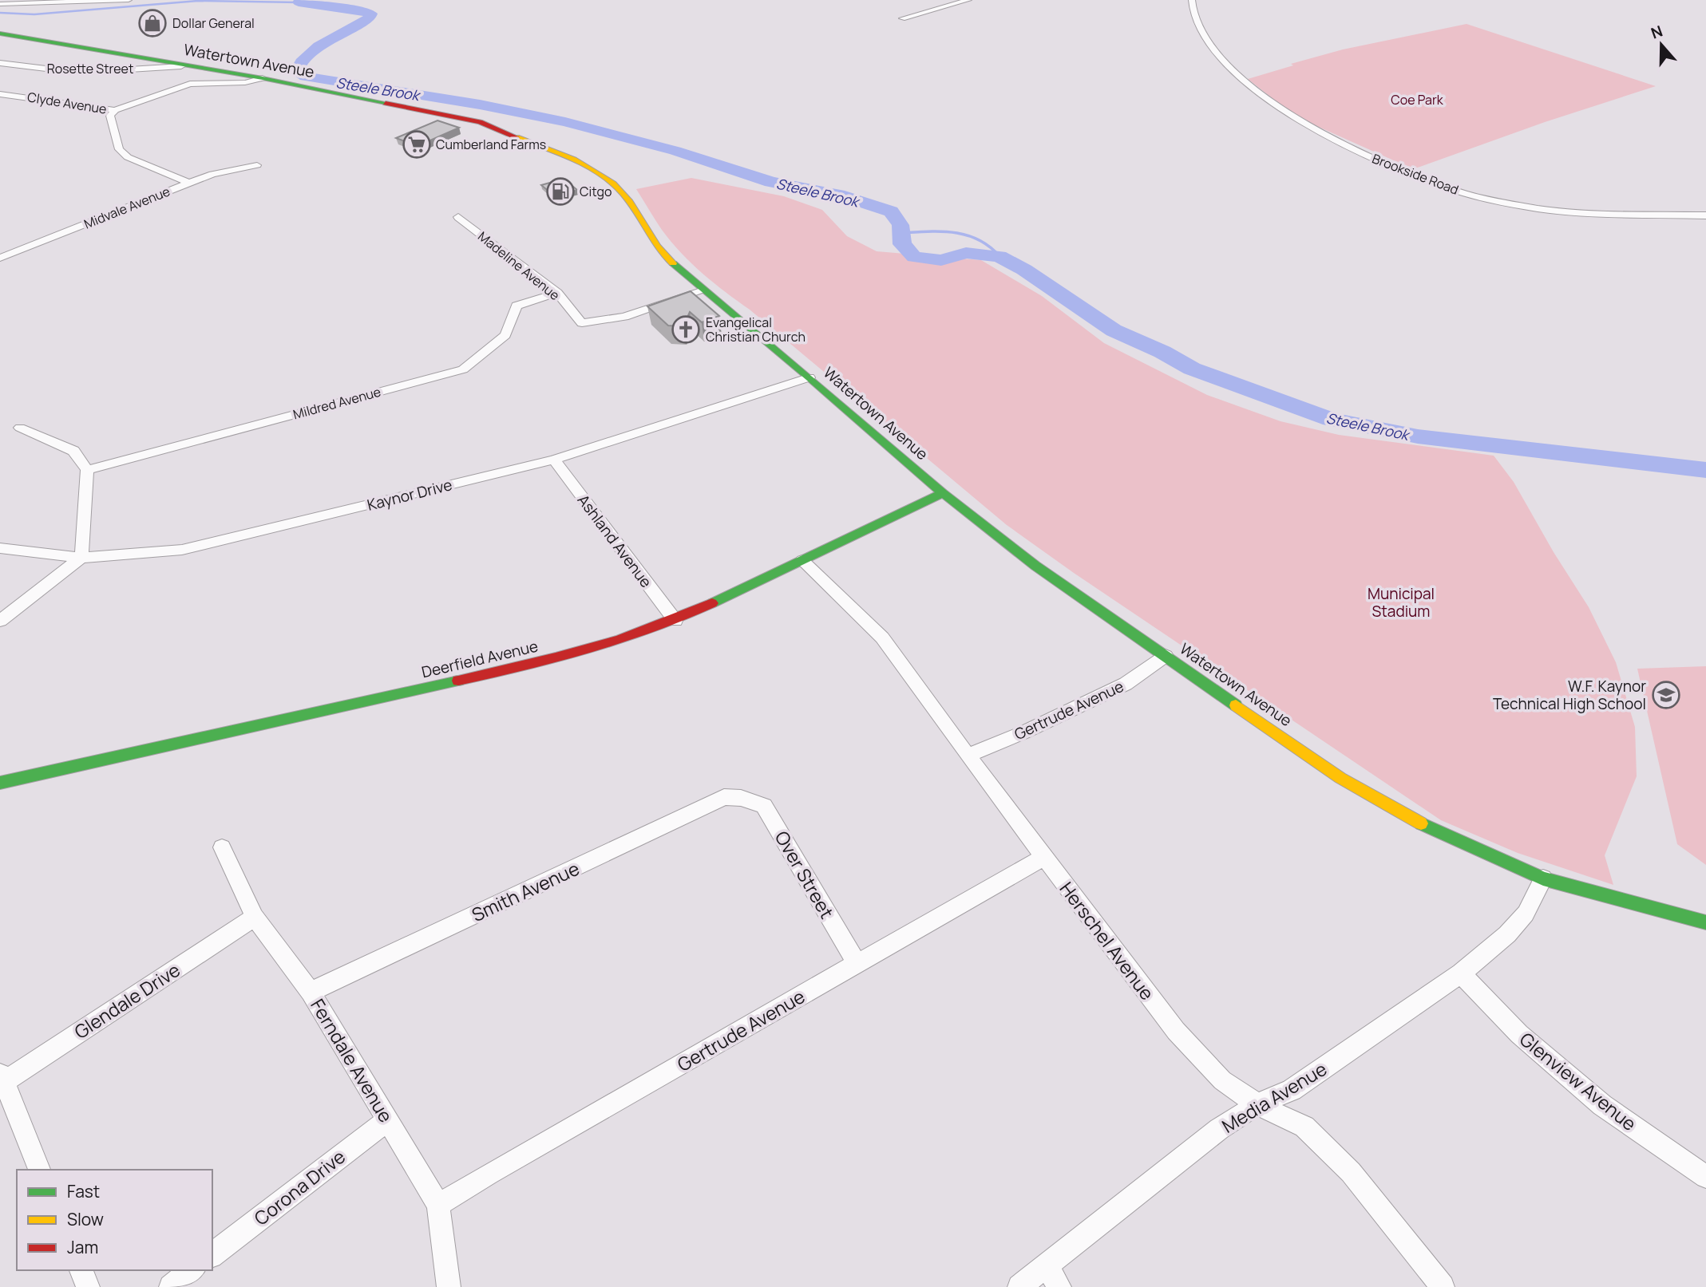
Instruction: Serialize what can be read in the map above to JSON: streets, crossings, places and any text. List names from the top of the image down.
{
  "streets": {
    "main road": ["Watertown Avenue", "Deerfield Avenue"],
    "street": [
      "Rosette Street",
      "Clyde Avenue",
      "Brookside Road",
      "Midvale Avenue",
      "Madeline Avenue",
      "Mildred Avenue",
      "Kaynor Drive",
      "Ashland Avenue",
      "Gertrude Avenue",
      "Over Street",
      "Smith Avenue",
      "Herschel Avenue",
      "Glendale Drive",
      "Ferndale Avenue",
      "Glenview Avenue",
      "Media Avenue",
      "Corona Drive"
    ]
  },
  "crossings": [
    ["Watertown Avenue", "Rosette Street"],
    ["Watertown Avenue", "Madeline Avenue"],
    ["Watertown Avenue", "Kaynor Drive"],
    ["Watertown Avenue", "Deerfield Avenue"],
    ["Watertown Avenue", "Gertrude Avenue"],
    ["Watertown Avenue", "Media Avenue"],
    ["Clyde Avenue", "Midvale Avenue"],
    ["Madeline Avenue", "Mildred Avenue"],
    ["Kaynor Drive", "Ashland Avenue"],
    ["Ashland Avenue", "Deerfield Avenue"],
    ["Deerfield Avenue", "Herschel Avenue"],
    ["Gertrude Avenue", "Over Street"],
    ["Gertrude Avenue", "Herschel Avenue"],
    ["Gertrude Avenue", "Ferndale Avenue"],
    ["Over Street", "Smith Avenue"],
    ["Smith Avenue", "Ferndale Avenue"],
    ["Herschel Avenue", "Media Avenue"],
    ["Glendale Drive", "Ferndale Avenue"],
    ["Ferndale Avenue", "Corona Drive"],
    ["Glenview Avenue", "Media Avenue"]
  ],
  "water": ["Steele Brook"],
  "parks": ["Coe Park", "Municipal Stadium"],
  "places": {
    "shop": ["Dollar General"],
    "supermarket": ["Cumberland Farms"],
    "fuel station": ["Citgo"],
    "church": ["Evangelical Christian Church"],
    "school or university": ["W.F. Kaynor Technical High School"]
  },
  "legend": ["Fast", "Slow", "Jam"],
  "north": "top"
}
